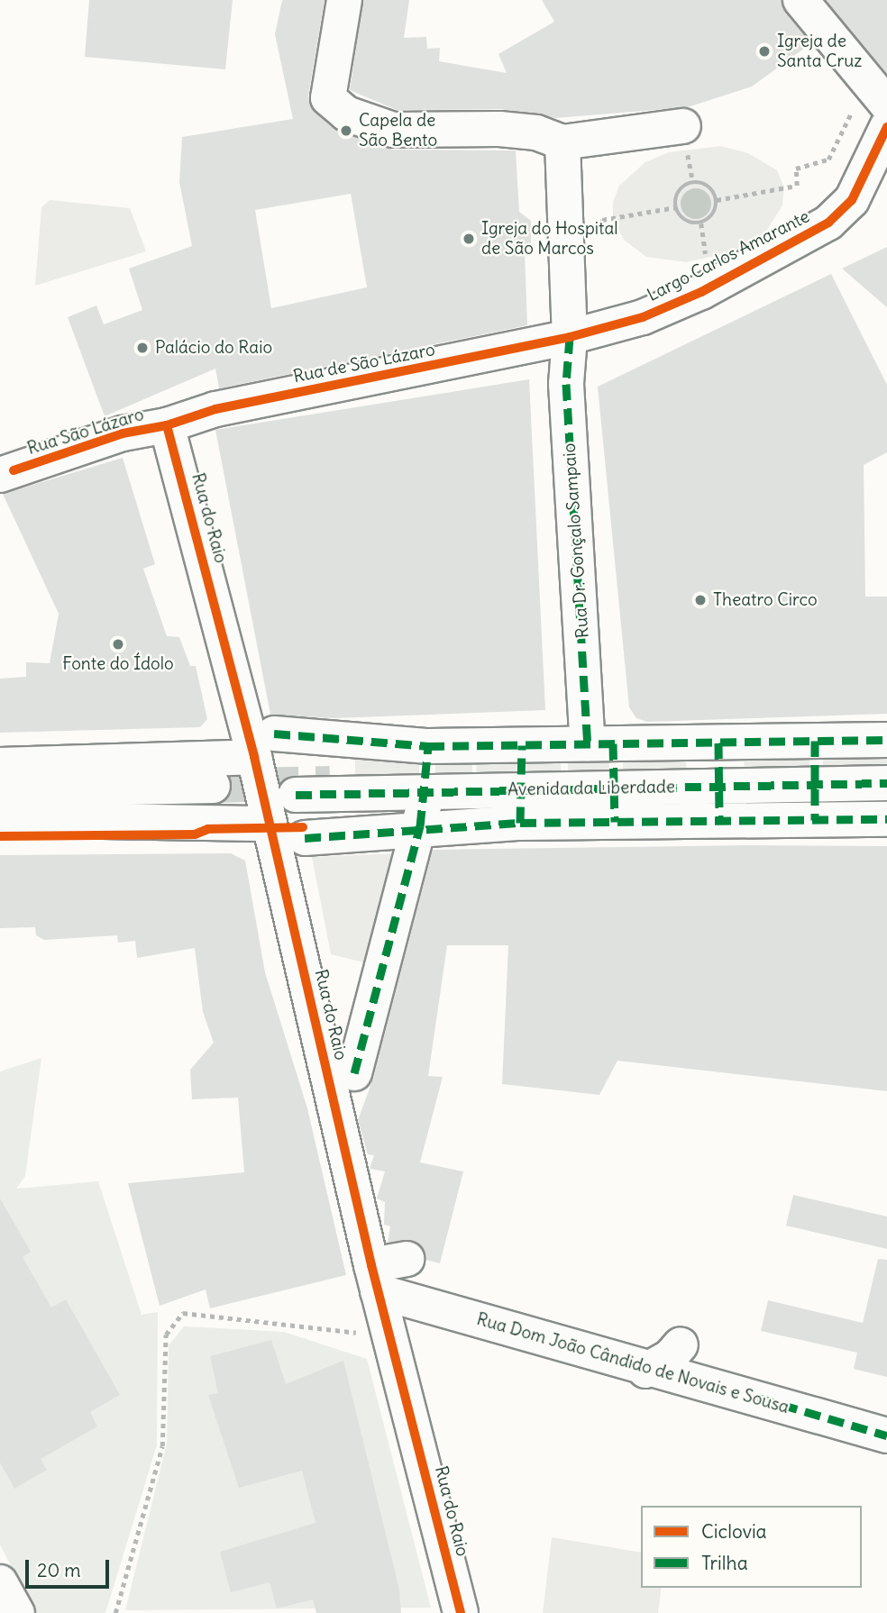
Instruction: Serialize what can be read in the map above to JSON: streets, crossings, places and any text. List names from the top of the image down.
{
  "streets": {
    "street": [
      "Largo Carlos Amarante",
      "Rua de São Lázaro",
      "Rua São Lázaro",
      "Rua do Raio",
      "Rua Dr. Gonçalo Sampaio",
      "Avenida da Liberdade",
      "Rua Dom João Cândido de Novais e Sousa"
    ]
  },
  "crossings": [
    ["Largo Carlos Amarante", "Rua de São Lázaro"],
    ["Largo Carlos Amarante", "Rua Dr. Gonçalo Sampaio"],
    ["Rua de São Lázaro", "Rua São Lázaro"],
    ["Rua de São Lázaro", "Rua do Raio"],
    ["Rua de São Lázaro", "Rua Dr. Gonçalo Sampaio"],
    ["Rua São Lázaro", "Rua do Raio"],
    ["Rua do Raio", "Rua Dom João Cândido de Novais e Sousa"],
    ["Rua Dr. Gonçalo Sampaio", "Avenida da Liberdade"]
  ],
  "places": [
    "Igreja de Santa Cruz",
    "Capela de São Bento",
    "Igreja do Hospital de São Marcos",
    "Palácio do Raio",
    "Theatro Circo",
    "Fonte do Ídolo"
  ],
  "legend": ["Ciclovia", "Trilha"],
  "scale_bar": "20 m"
}
